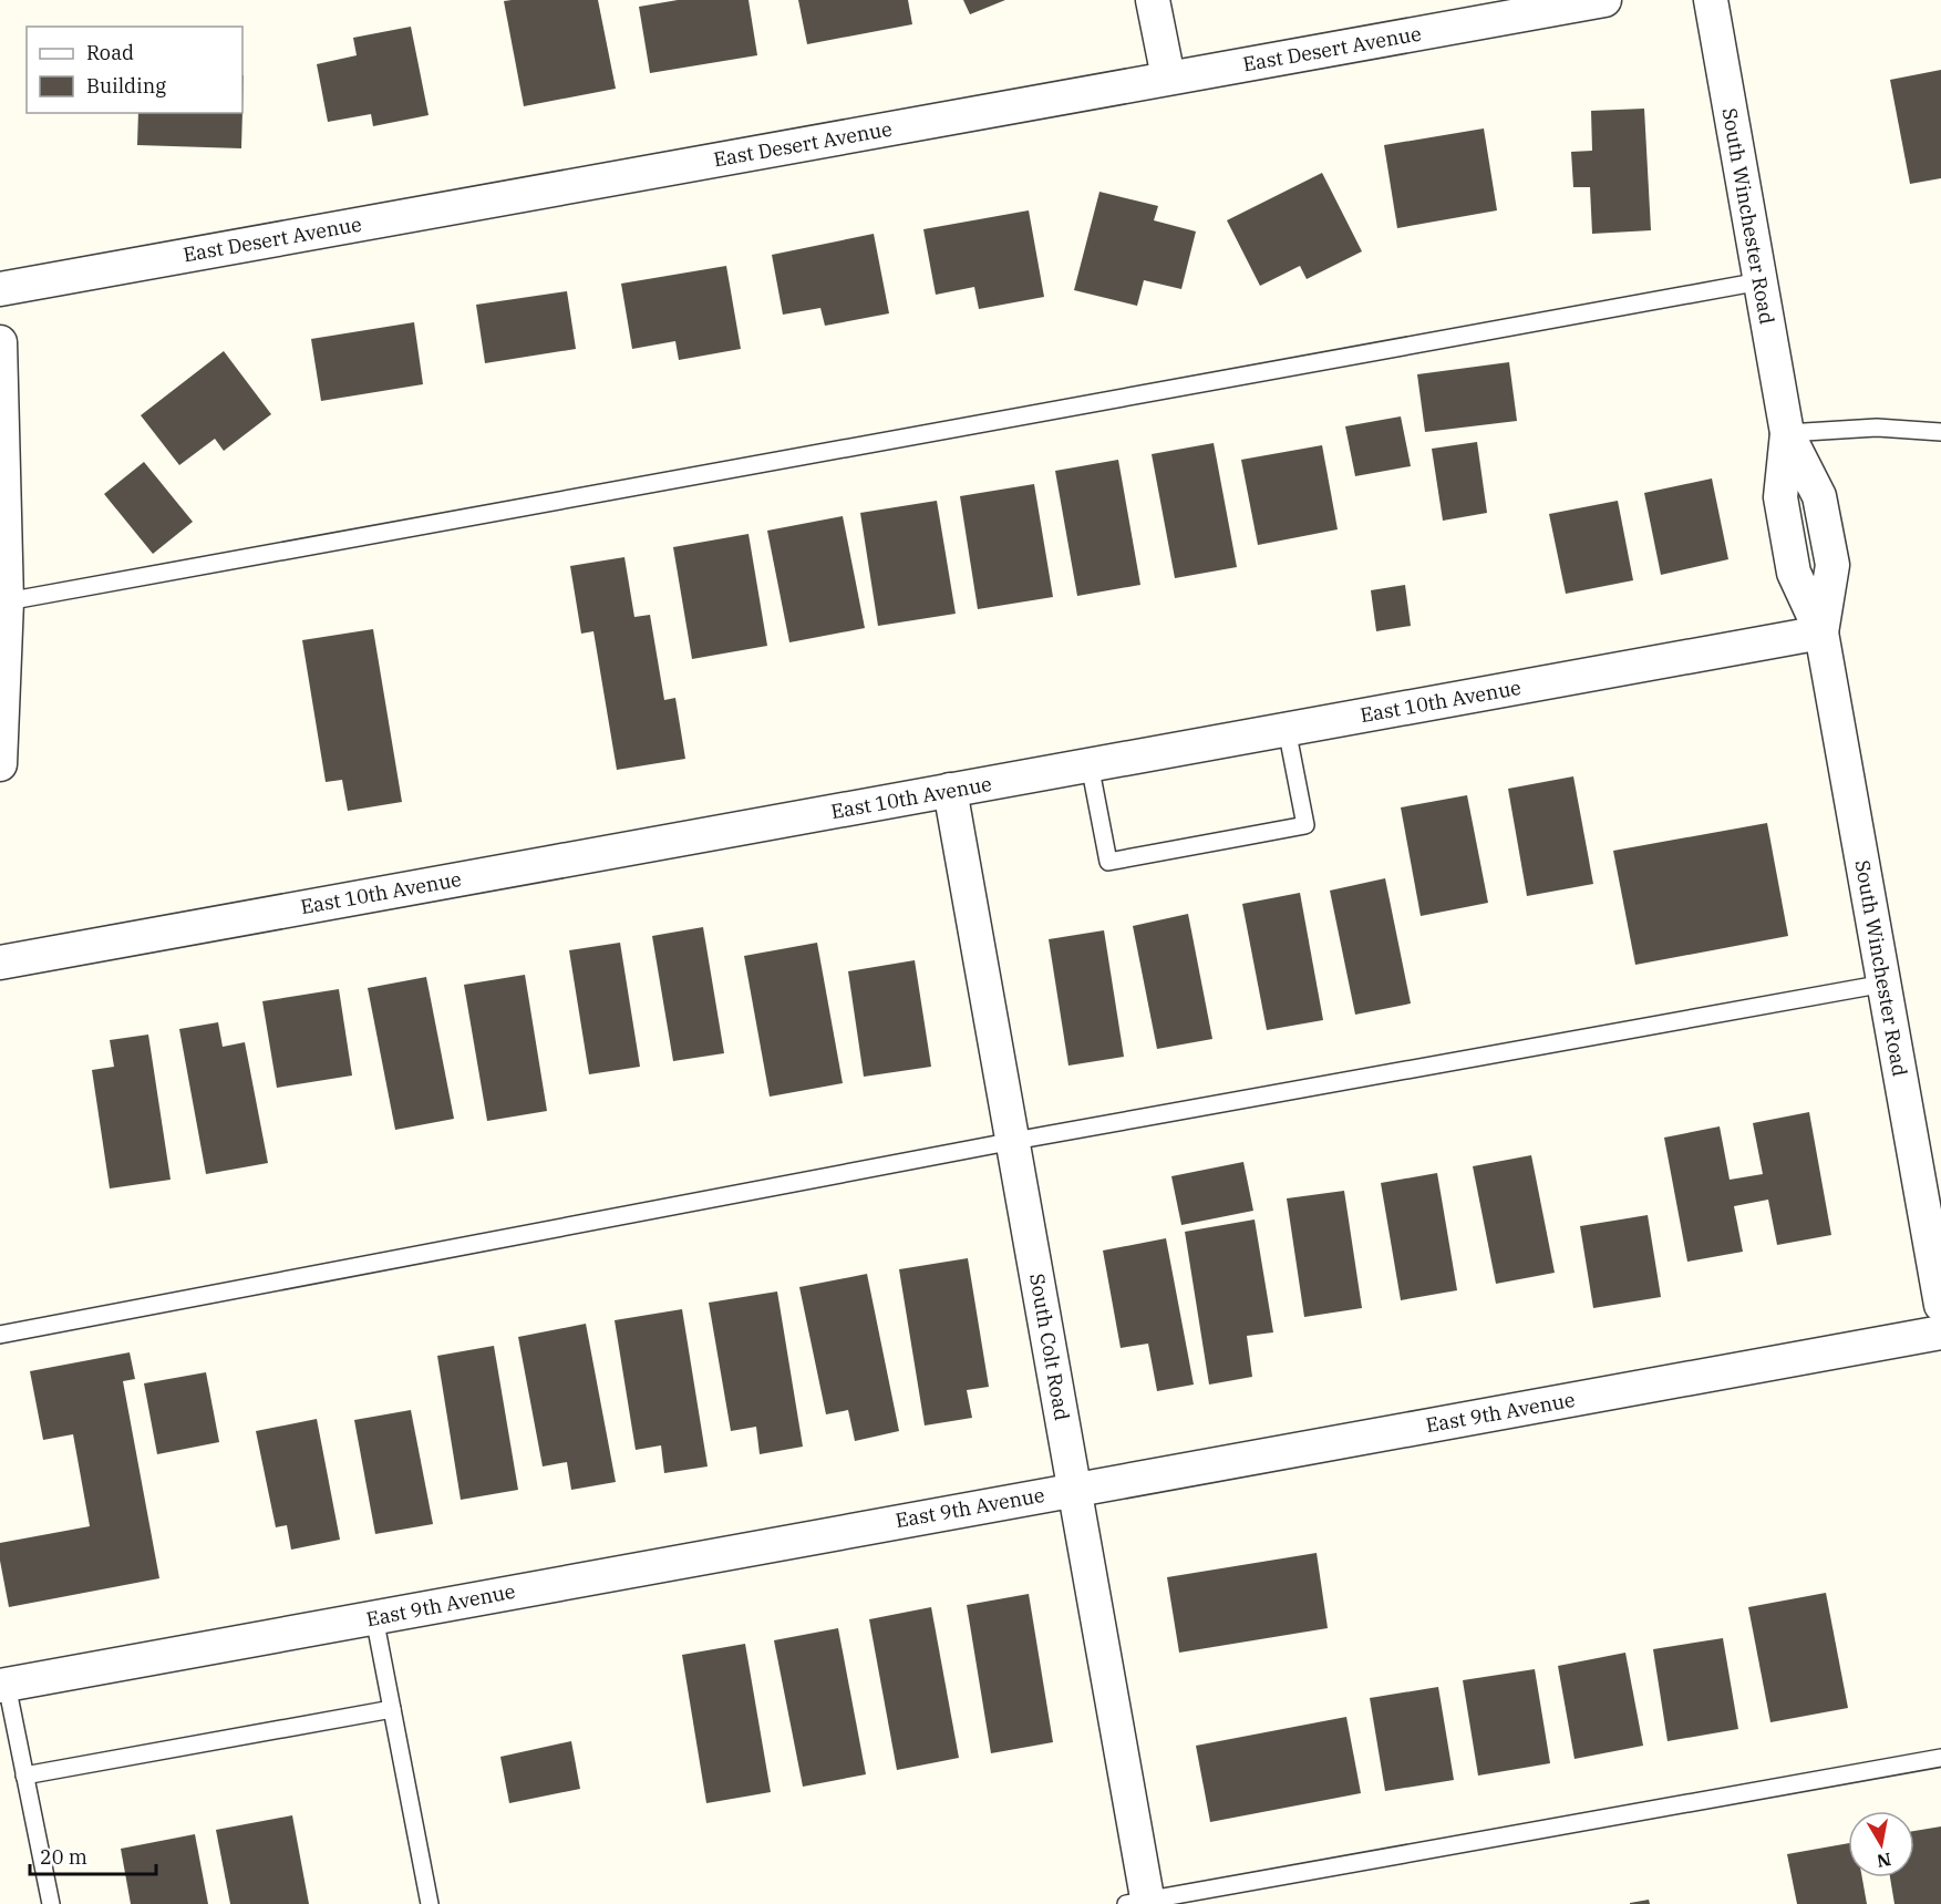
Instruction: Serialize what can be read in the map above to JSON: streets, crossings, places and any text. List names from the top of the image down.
{
  "streets": {
    "street": [
      "East Desert Avenue",
      "South Winchester Road",
      "East 10th Avenue",
      "South Colt Road",
      "East 9th Avenue"
    ]
  },
  "crossings": [
    ["South Winchester Road", "East 10th Avenue"],
    ["East 10th Avenue", "South Colt Road"],
    ["South Colt Road", "East 9th Avenue"]
  ],
  "legend": ["Road", "Building"],
  "scale_bar": "20 m",
  "north": "bottom"
}
